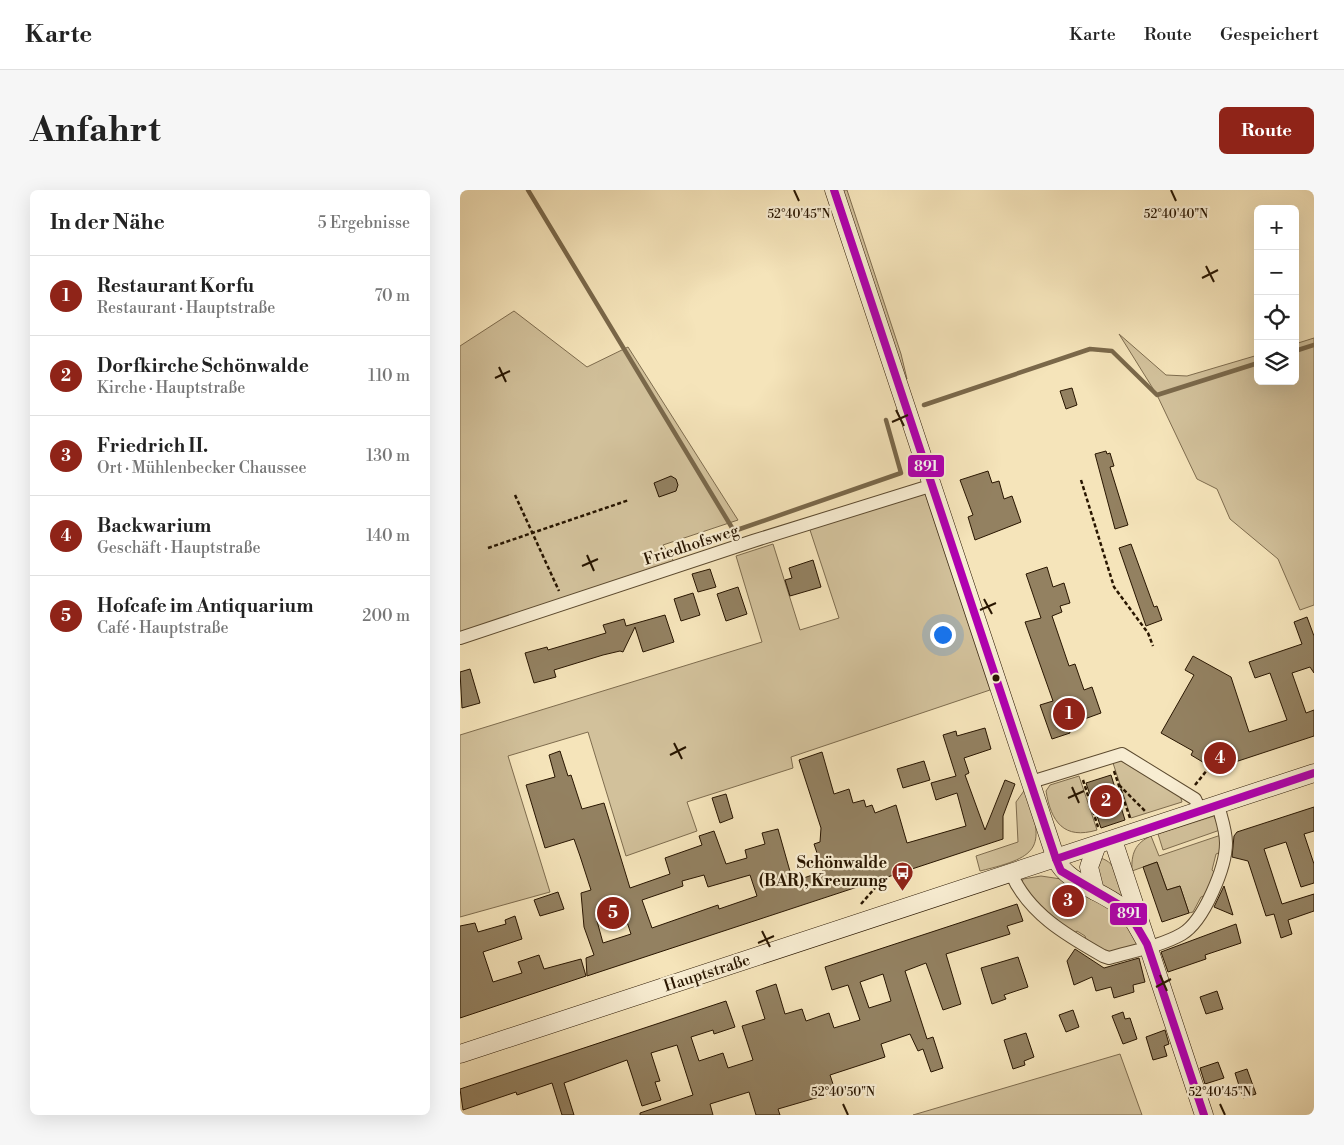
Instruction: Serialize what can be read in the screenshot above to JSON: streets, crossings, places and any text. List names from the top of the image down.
{
  "streets": {
    "main road": ["Hauptstraße"],
    "street": ["Friedhofsweg"]
  },
  "places": {
    "bus stop": ["Schönwalde (BAR), Kreuzung"]
  },
  "lines": ["transit line 891"],
  "page": {
    "header": "Karte",
    "nav": ["Karte", "Route", "Gespeichert"],
    "buttons": "Route",
    "title": "Anfahrt",
    "heading": ["In der Nähe", "5 Ergebnisse"],
    "map_buttons": ["+", "−"],
    "list": [
      {
        "mark": "1",
        "name": "Restaurant Korfu",
        "note": "Restaurant · Hauptstraße",
        "value": "70 m"
      },
      {
        "mark": "2",
        "name": "Dorfkirche Schönwalde",
        "note": "Kirche · Hauptstraße",
        "value": "110 m"
      },
      {
        "mark": "3",
        "name": "Friedrich II.",
        "note": "Ort · Mühlenbecker Chaussee",
        "value": "130 m"
      },
      {
        "mark": "4",
        "name": "Backwarium",
        "note": "Geschäft · Hauptstraße",
        "value": "140 m"
      },
      {
        "mark": "5",
        "name": "Hofcafe im Antiquarium",
        "note": "Café · Hauptstraße",
        "value": "200 m"
      }
    ],
    "pins": [
      "1",
      "4",
      "2",
      "3",
      "5"
    ]
  },
  "coordinates": ["52°40'45\"N", "52°40'40\"N", "52°40'50\"N"]
}
